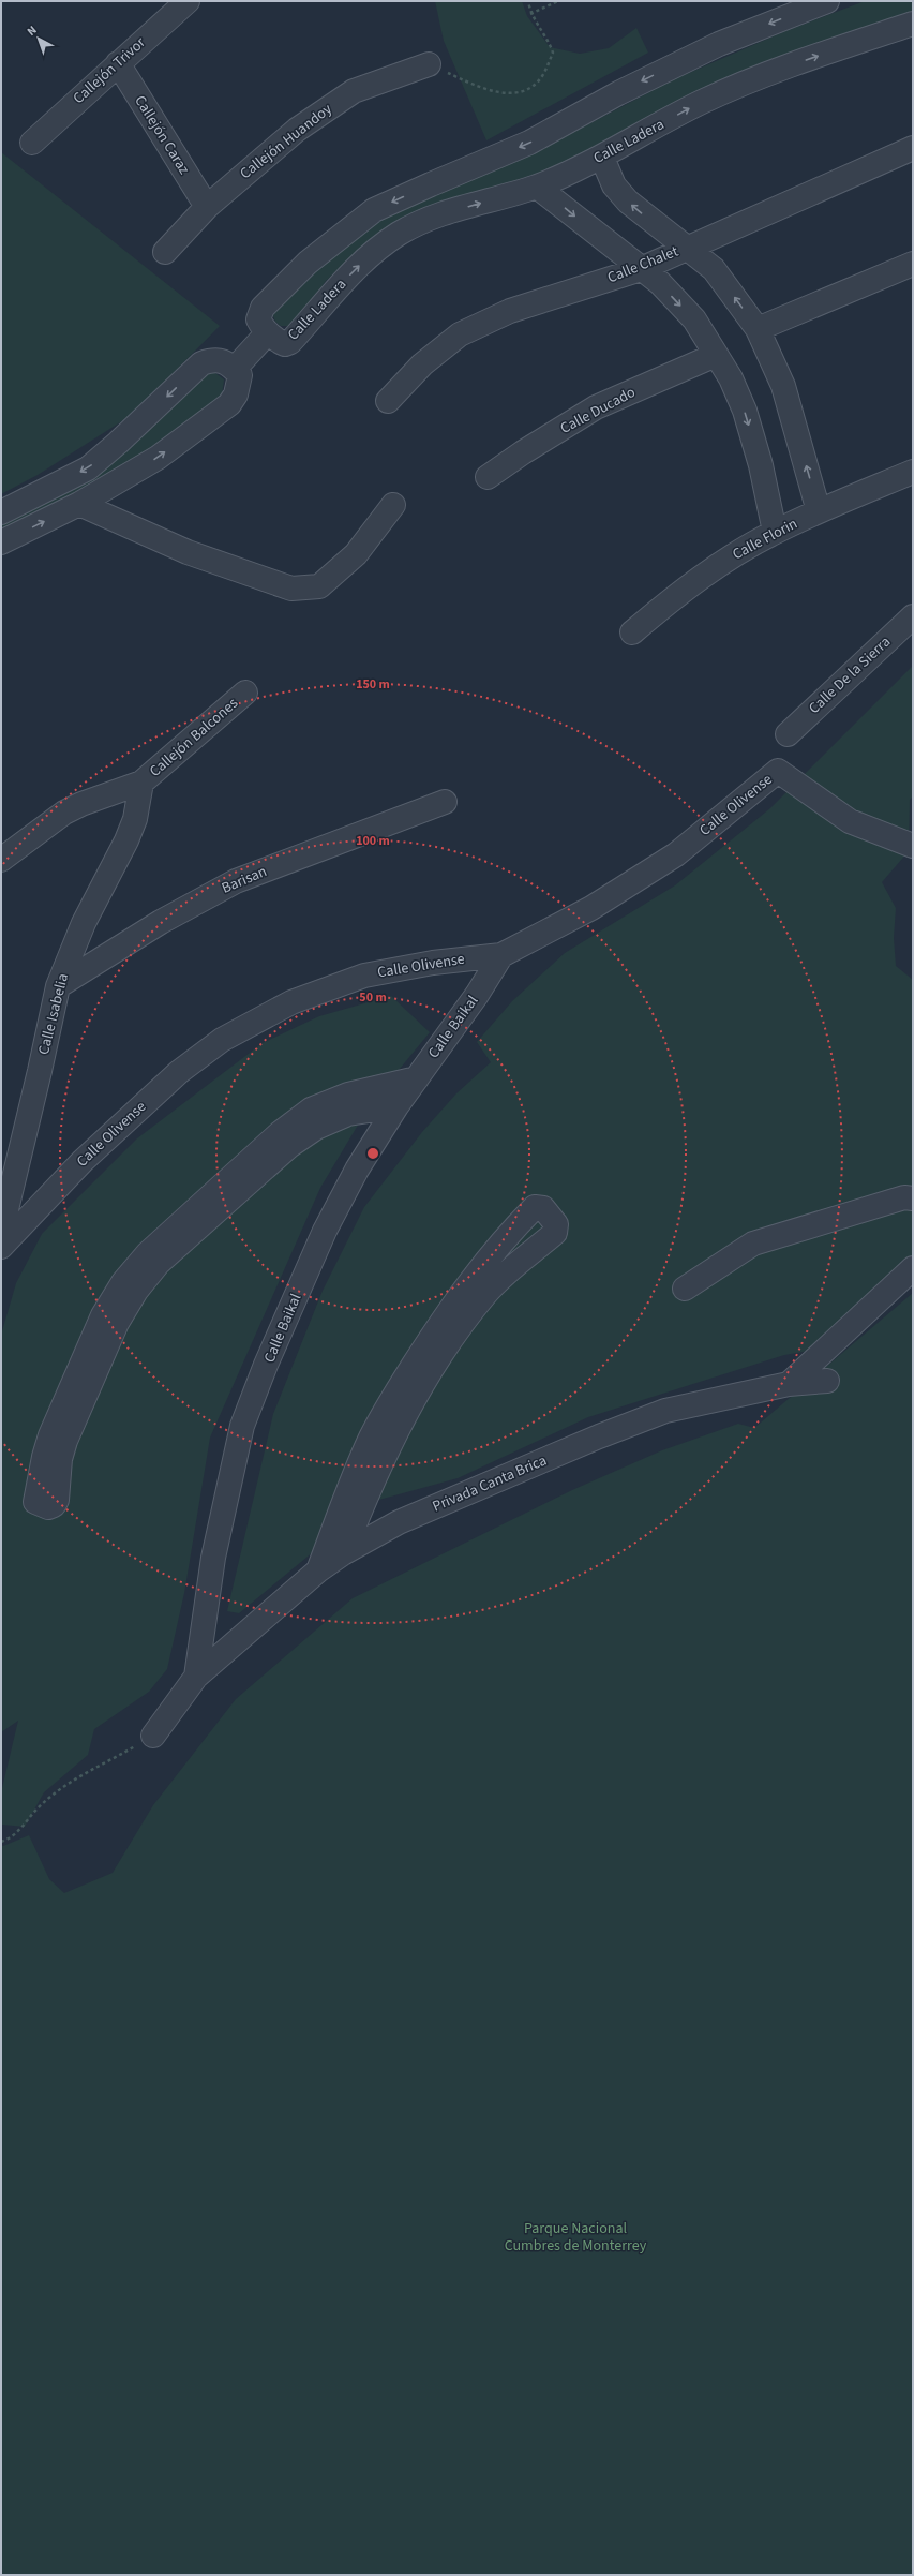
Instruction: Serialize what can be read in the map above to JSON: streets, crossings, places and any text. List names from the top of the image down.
{
  "streets": {
    "street": [
      "Callejón Trivor",
      "Callejón Caraz",
      "Callejón Huandoy",
      "Calle Ladera",
      "Calle Chalet",
      "Calle Ducado",
      "Calle Florin",
      "Calle De la Sierra",
      "Callejón Balcones",
      "Calle Olivense",
      "Barisan",
      "Calle Isabelia",
      "Calle Baikal",
      "Privada Canta Brica"
    ]
  },
  "crossings": [
    ["Callejón Trivor", "Callejón Caraz"],
    ["Callejón Caraz", "Callejón Huandoy"],
    ["Callejón Balcones", "Calle Isabelia"],
    ["Calle Olivense", "Calle Baikal"],
    ["Barisan", "Calle Isabelia"],
    ["Calle Baikal", "Privada Canta Brica"]
  ],
  "parks": ["Parque Nacional Cumbres de Monterrey"],
  "north": "top left",
  "rings": ["150 m", "100 m", "50 m"]
}
